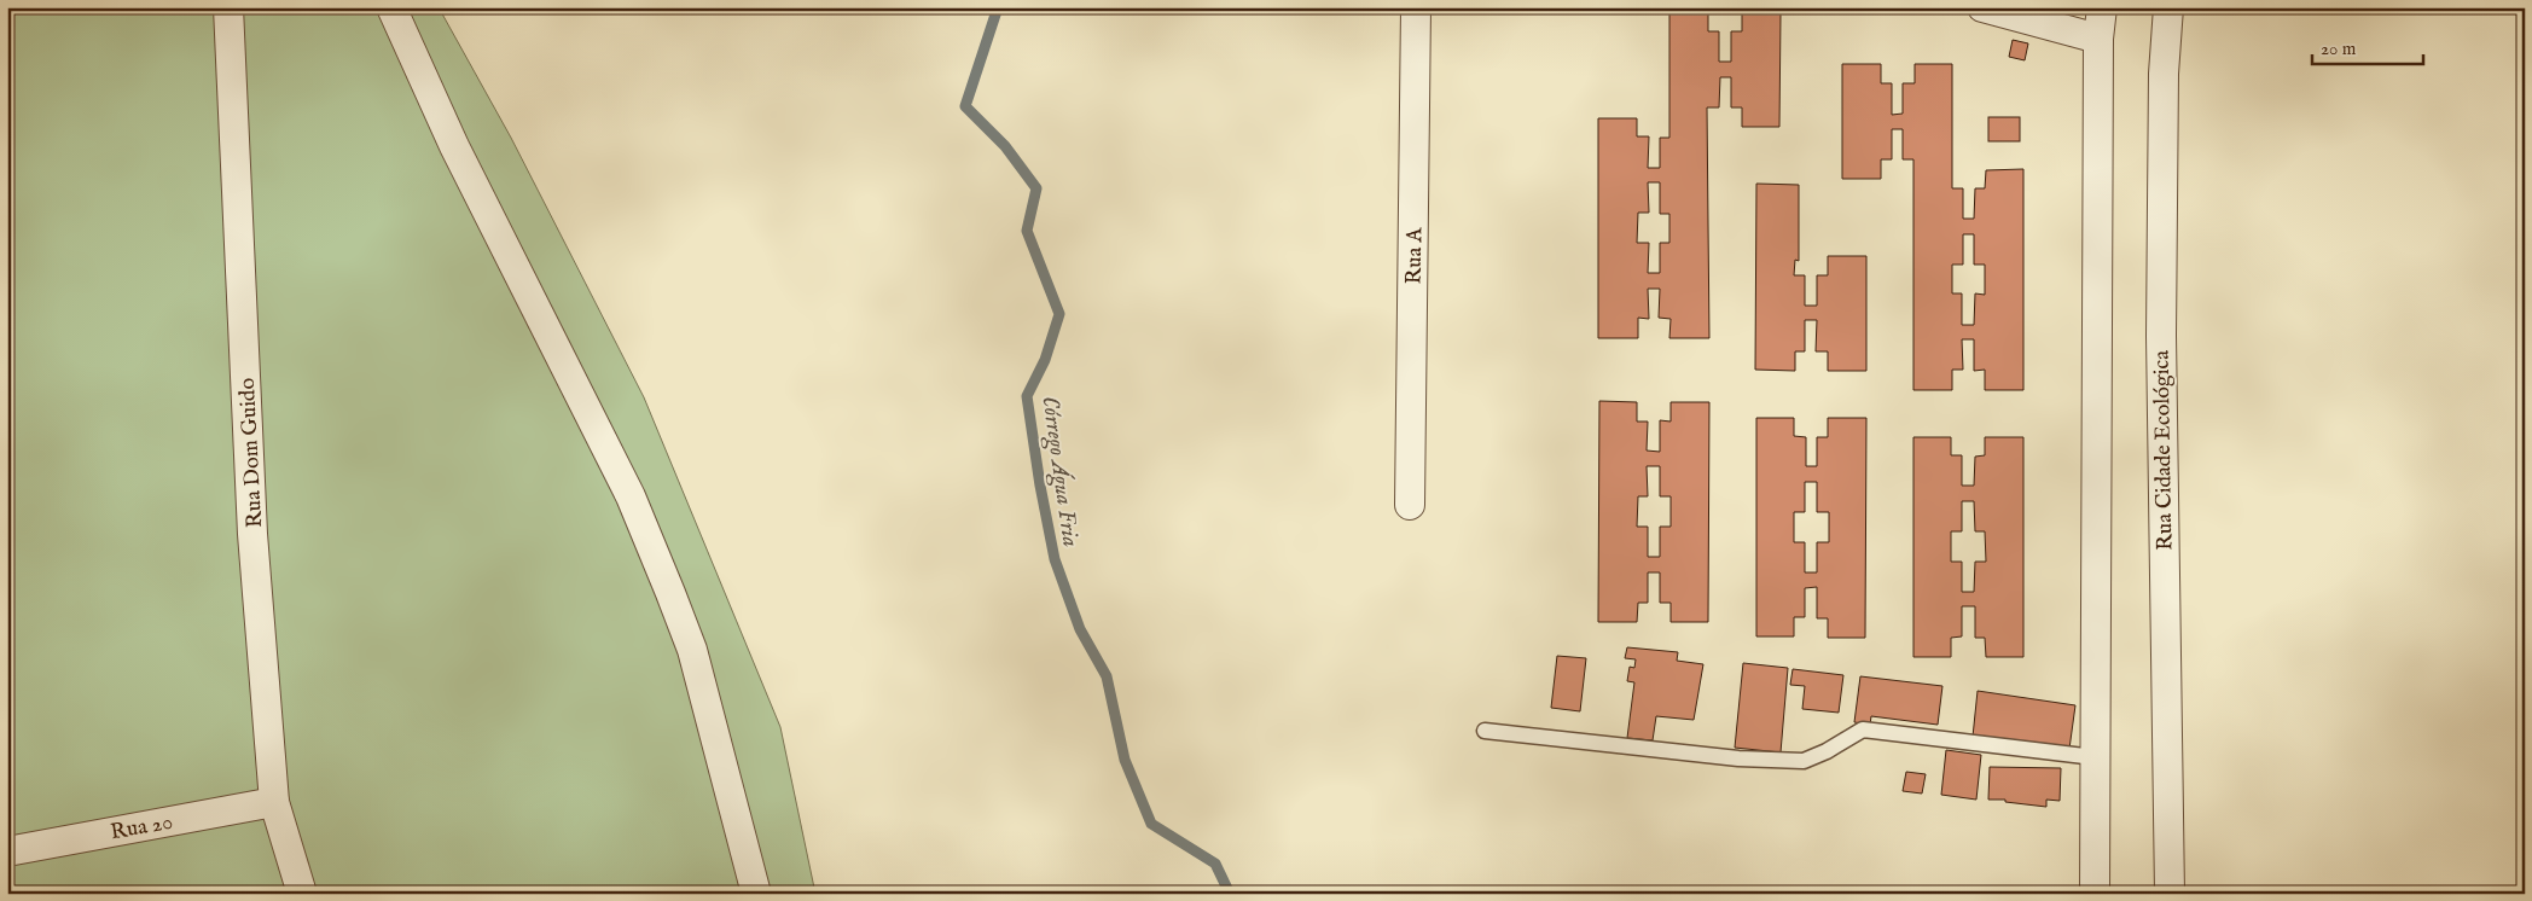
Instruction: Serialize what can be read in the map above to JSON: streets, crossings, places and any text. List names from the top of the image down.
{
  "streets": {
    "street": [
      "Rua A",
      "Rua Cidade Ecológica",
      "Rua Dom Guido",
      "Rua 20"
    ]
  },
  "crossings": [
    ["Rua Dom Guido", "Rua 20"]
  ],
  "water": ["Córrego Água Fria"],
  "scale_bar": "20 m"
}
